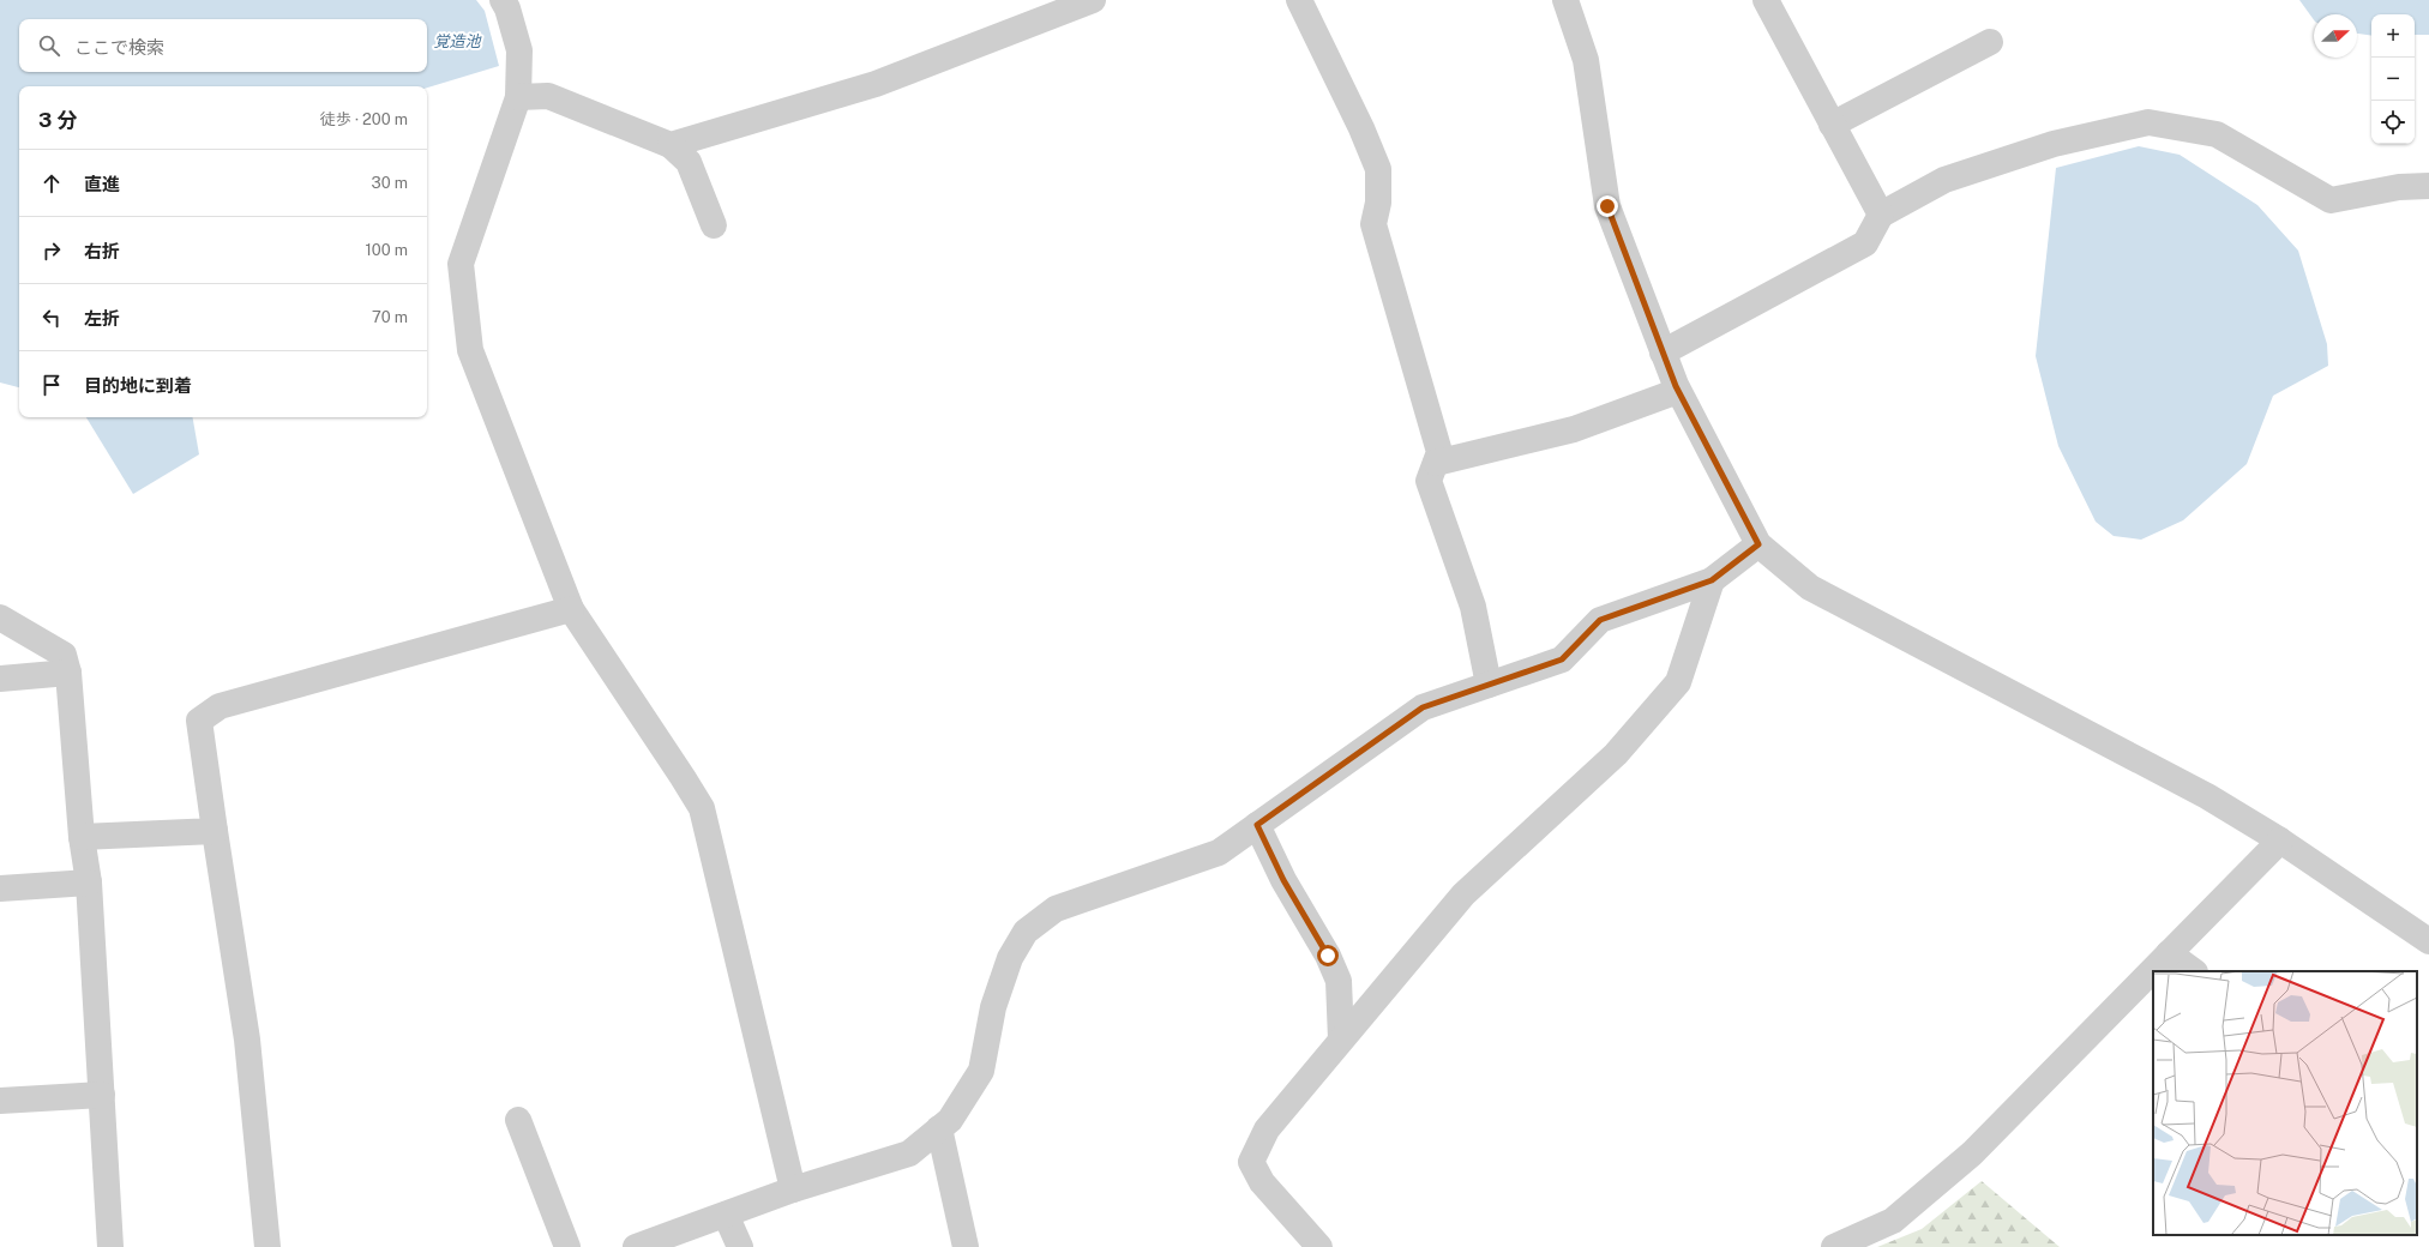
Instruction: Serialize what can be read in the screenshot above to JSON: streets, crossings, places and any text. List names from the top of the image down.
{
  "water": ["覚造池"],
  "north": "right",
  "page": {
    "map_buttons": ["+", "−"],
    "search": "ここで検索",
    "heading": ["3 分", "徒歩 · 200 m"],
    "list": [
      ["直進", "30 m"],
      ["右折", "100 m"],
      ["左折", "70 m"],
      "目的地に到着"
    ]
  }
}
